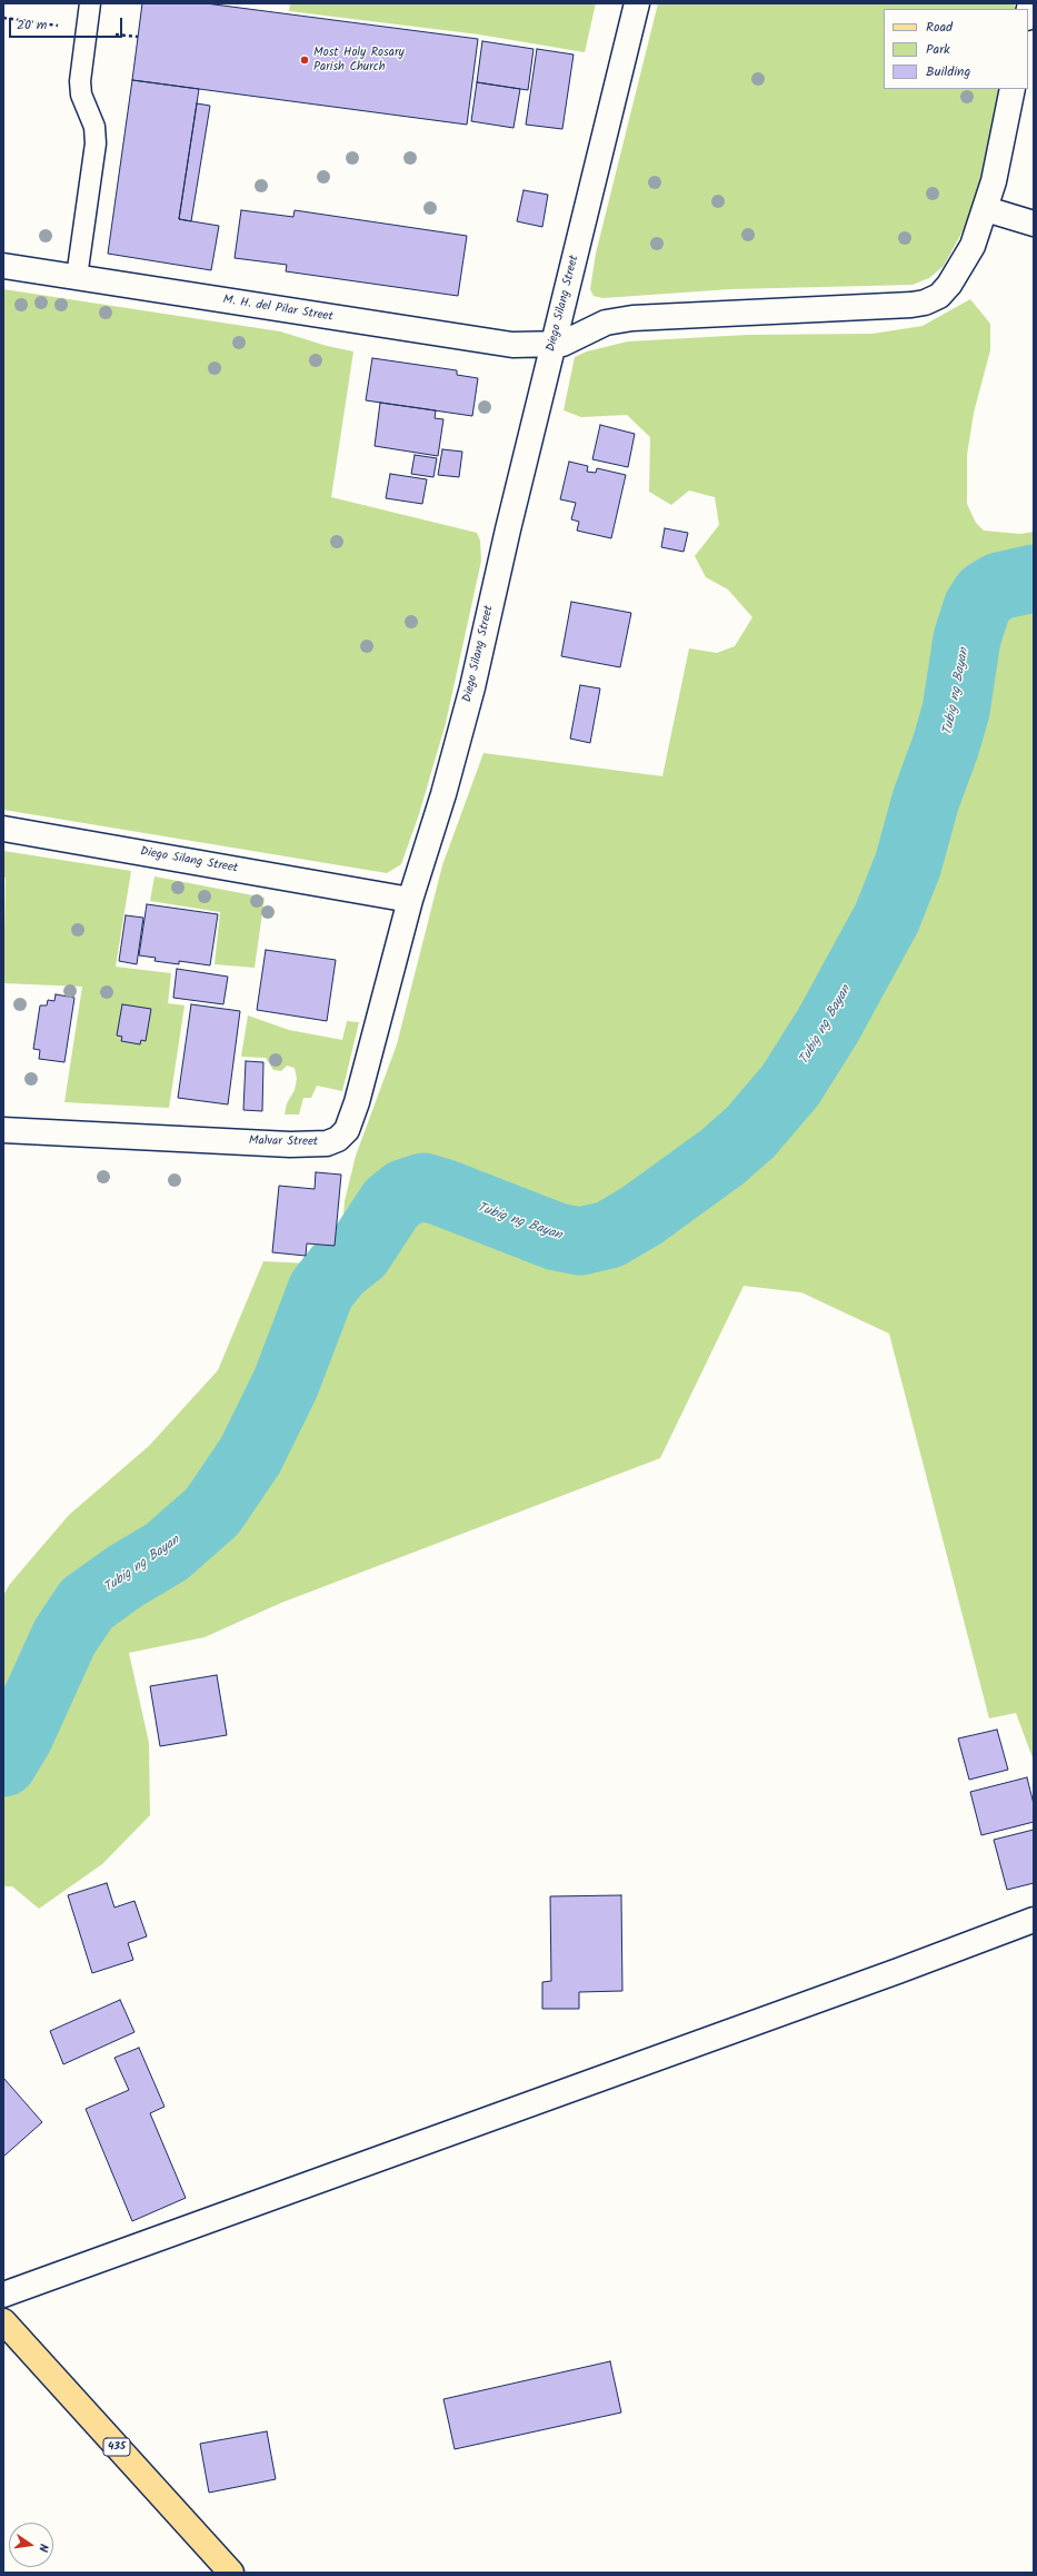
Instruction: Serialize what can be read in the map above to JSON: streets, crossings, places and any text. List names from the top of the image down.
{
  "streets": {
    "main road": ["435"],
    "street": ["Diego Silang Street", "M. H. del Pilar Street", "Malvar Street"]
  },
  "crossings": [
    ["Diego Silang Street", "M. H. del Pilar Street"],
    ["Diego Silang Street", "Malvar Street"]
  ],
  "water": ["Tubig ng Bayan"],
  "places": ["Most Holy Rosary Parish Church"],
  "legend": ["Road", "Park", "Building"],
  "scale_bar": "20 m",
  "north": "right"
}
